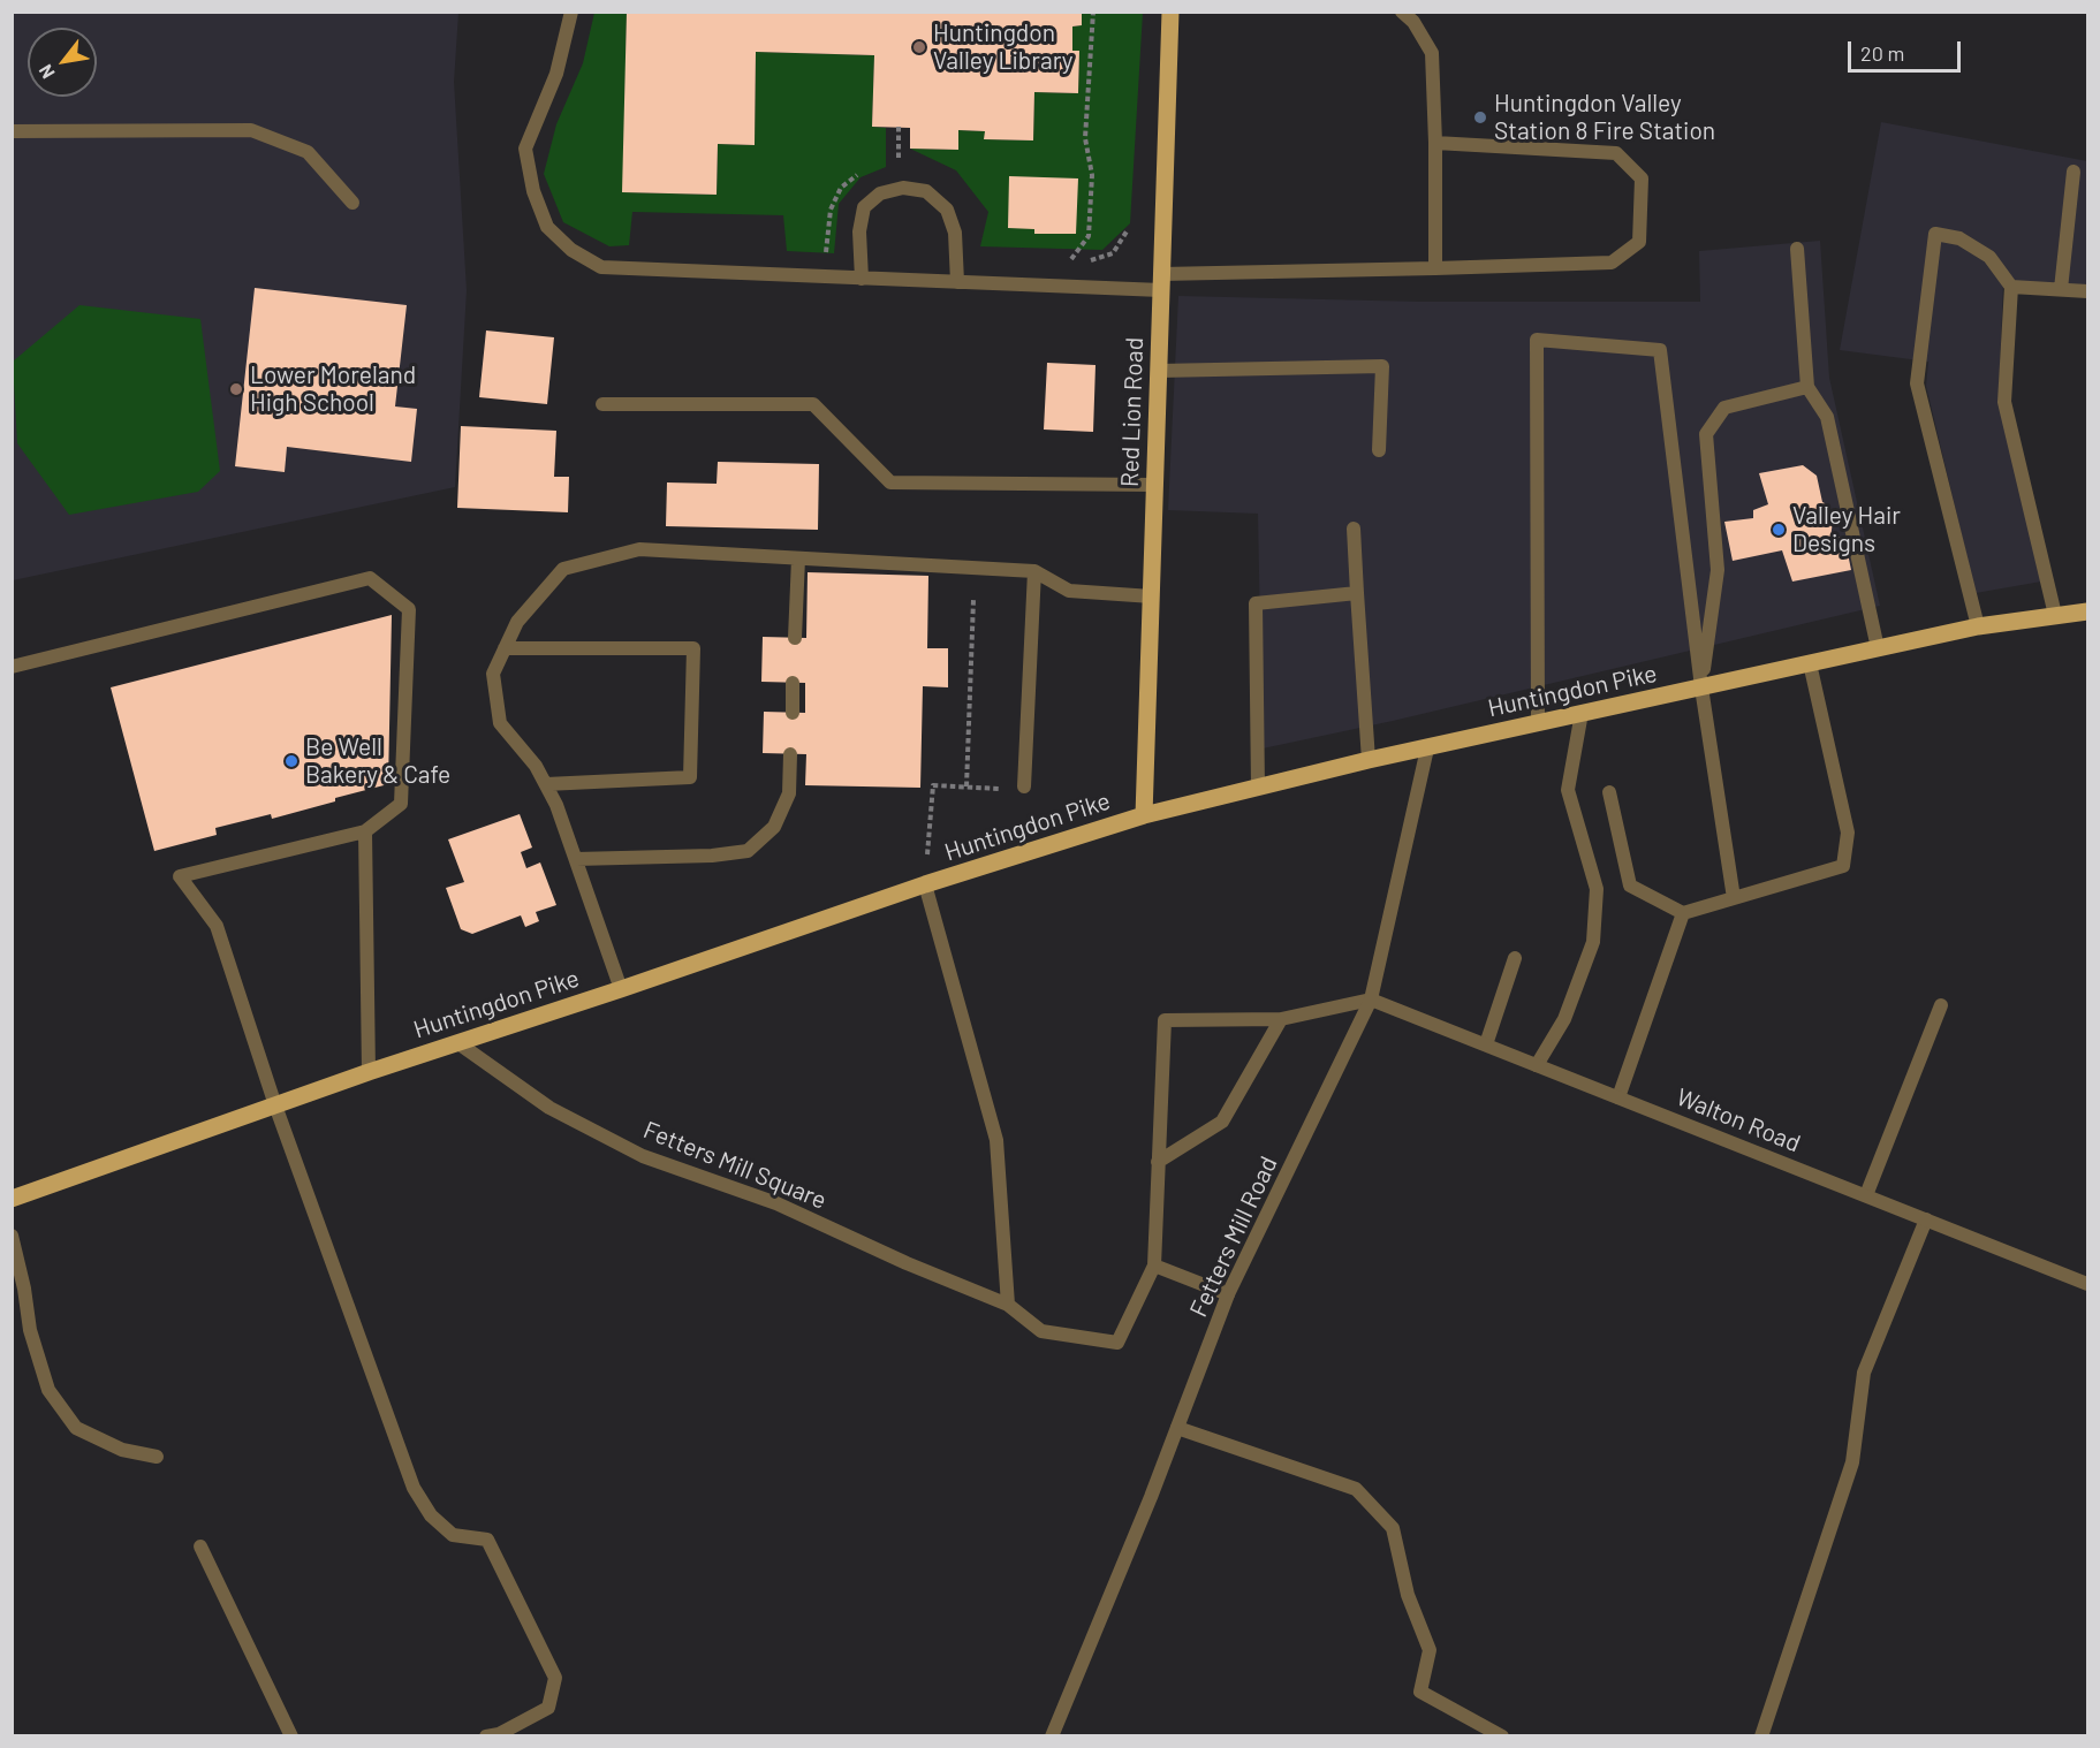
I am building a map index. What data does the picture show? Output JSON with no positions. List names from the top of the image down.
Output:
{
  "streets": {
    "main road": ["Red Lion Road", "Huntingdon Pike"],
    "street": ["Walton Road", "Fetters Mill Square", "Fetters Mill Road"]
  },
  "crossings": [
    ["Red Lion Road", "Huntingdon Pike"],
    ["Huntingdon Pike", "Fetters Mill Square"],
    ["Huntingdon Pike", "Fetters Mill Road"],
    ["Walton Road", "Fetters Mill Road"]
  ],
  "places": [
    "Huntingdon Valley Library",
    "Huntingdon Valley Station 8 Fire Station",
    "Lower Moreland High School",
    "Valley Hair Designs",
    "Be Well Bakery & Cafe"
  ],
  "scale_bar": "20 m",
  "north": "bottom left"
}
